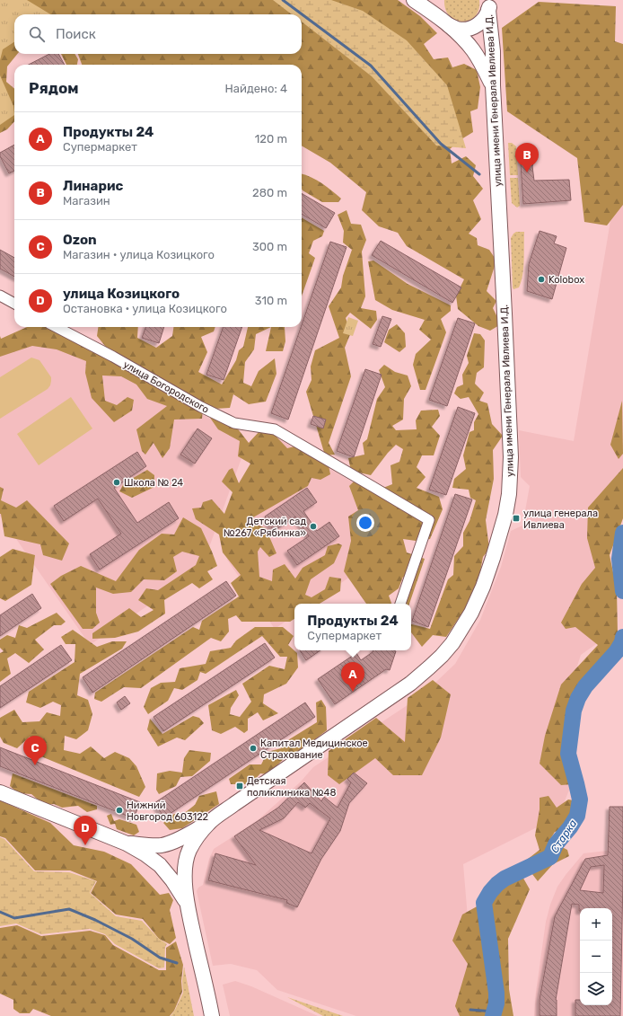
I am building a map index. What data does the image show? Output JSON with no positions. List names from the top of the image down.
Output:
{
  "streets": {
    "street": ["улица имени Генерала Ивлиева И.Д.", "улица Богородского"]
  },
  "water": ["Старка"],
  "places": {
    "other": [
      "Kolobox",
      "Школа № 24",
      "Детский сад №267 «Рябинка»",
      "Капитал Медицинское Страхование",
      "Нижний Новгород 603122"
    ],
    "transit": ["улица генерала Ивлиева", "Детская поликлиника №48"]
  },
  "page": {
    "search": "Поиск",
    "heading": ["Рядом", "Найдено: 4"],
    "list": [
      {
        "mark": "A",
        "name": "Продукты 24",
        "note": "Супермаркет",
        "value": "120 m"
      },
      {
        "mark": "B",
        "name": "Линарис",
        "note": "Магазин",
        "value": "280 m"
      },
      {
        "mark": "C",
        "name": "Ozon",
        "note": "Магазин · улица Козицкого",
        "value": "300 m"
      },
      {
        "mark": "D",
        "name": "улица Козицкого",
        "note": "Остановка · улица Козицкого",
        "value": "310 m"
      }
    ],
    "pins": [
      "B",
      "A",
      "C",
      "D"
    ],
    "popup": ["Продукты 24", "Супермаркет"],
    "map_buttons": ["+", "−"]
  }
}
